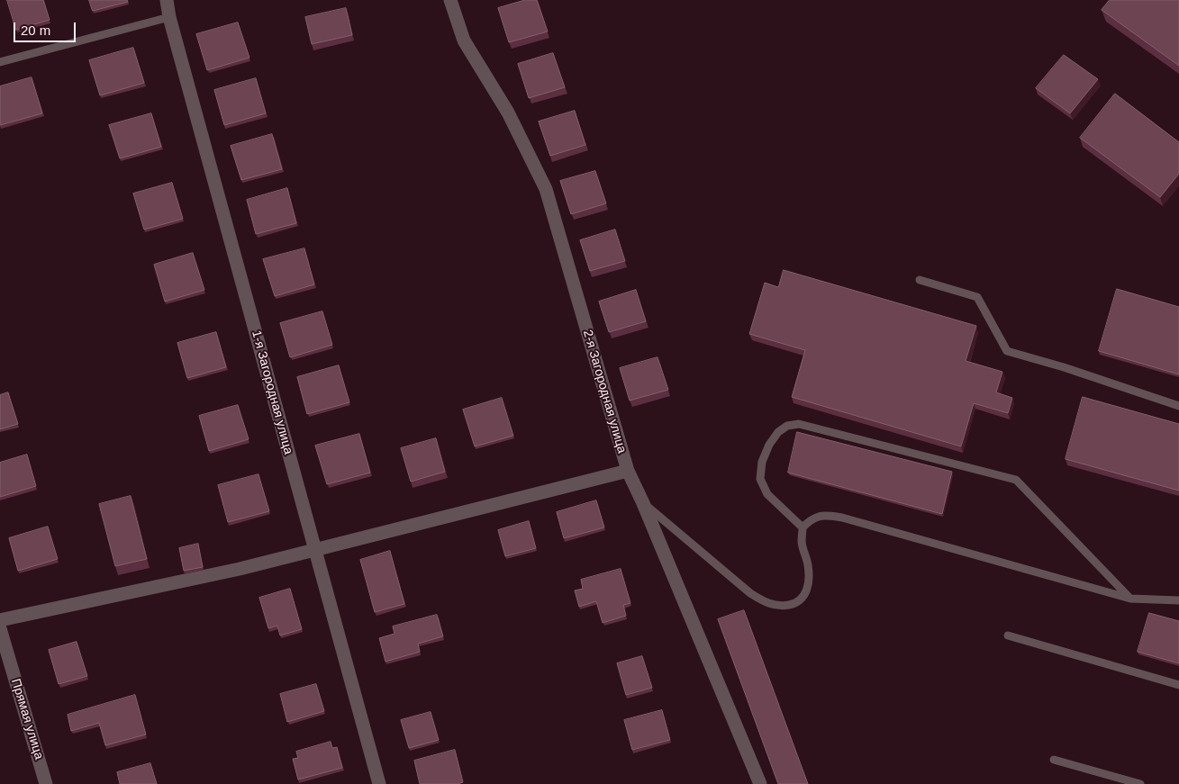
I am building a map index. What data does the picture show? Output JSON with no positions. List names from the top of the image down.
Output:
{
  "streets": {
    "street": ["2-я Загородная улица", "1-я Загородная улица", "Прямая улица"]
  },
  "scale_bar": "20 m"
}
